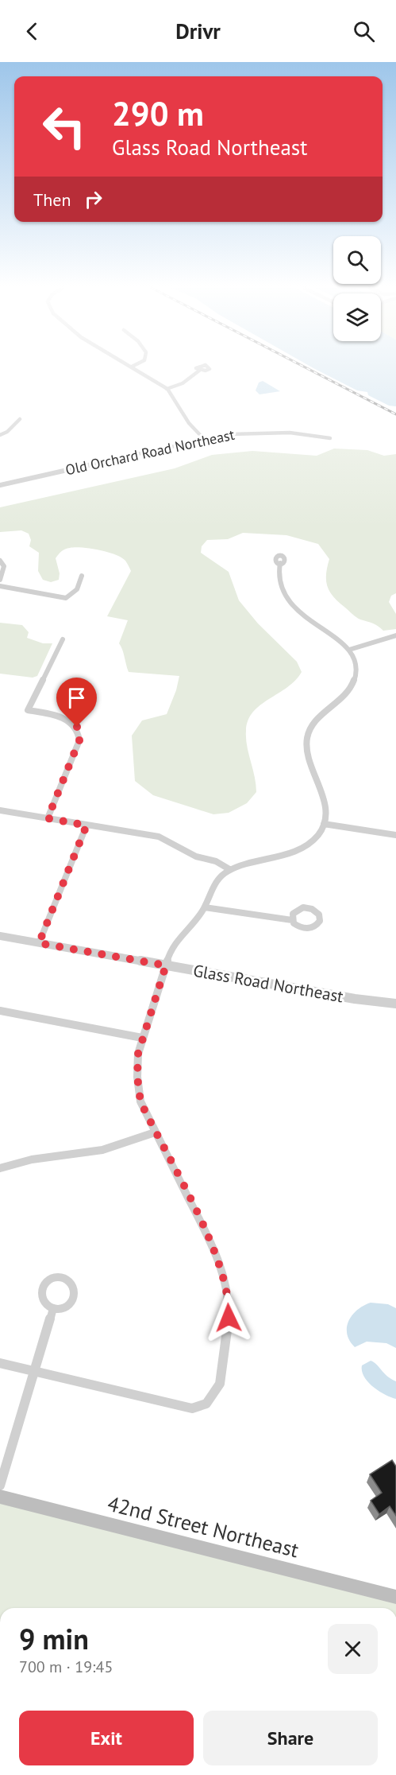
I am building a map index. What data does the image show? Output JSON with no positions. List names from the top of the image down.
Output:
{
  "streets": {
    "main road": ["42nd Street Northeast"],
    "street": ["Old Orchard Road Northeast", "Glass Road Northeast"]
  },
  "page": {
    "header": "Drivr",
    "turn": ["290 m", "Glass Road Northeast"],
    "then": "Then",
    "heading": ["9 min", "700 m · 19:45"],
    "buttons": ["Exit", "Share"]
  }
}
